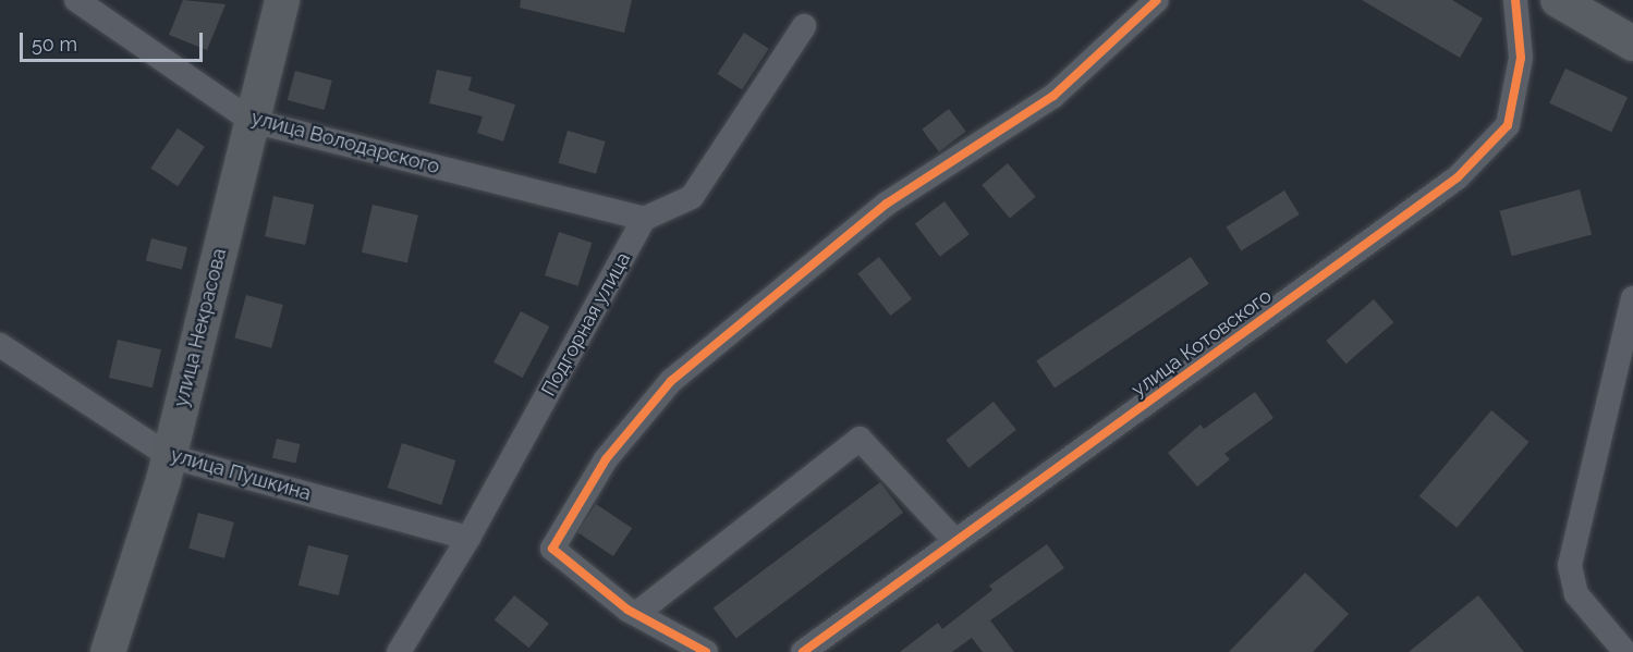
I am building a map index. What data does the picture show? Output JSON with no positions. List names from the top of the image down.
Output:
{
  "streets": {
    "main road": ["улица Некрасова"],
    "street": [
      "улица Володарского",
      "Подгорная улица",
      "улица Котовского",
      "улица Пушкина"
    ]
  },
  "crossings": [
    ["улица Володарского", "Подгорная улица"],
    ["улица Володарского", "улица Некрасова"],
    ["Подгорная улица", "улица Пушкина"],
    ["улица Некрасова", "улица Пушкина"]
  ],
  "scale_bar": "50 m"
}
